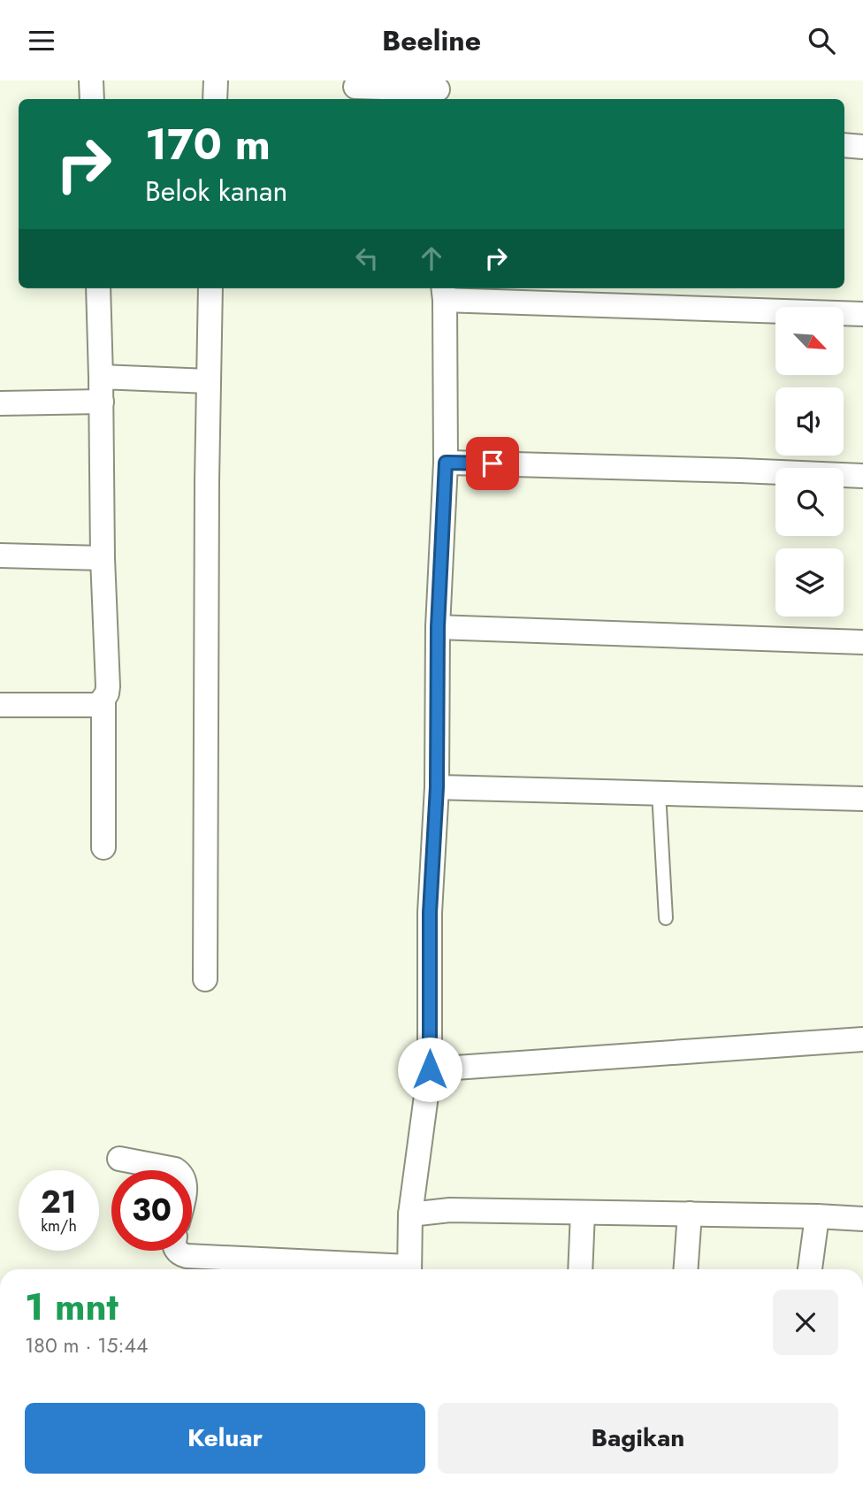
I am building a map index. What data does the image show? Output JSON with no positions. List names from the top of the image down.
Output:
{
  "north": "bottom right",
  "page": {
    "header": "Beeline",
    "turn": ["170 m", "Belok kanan"],
    "speed": "21 km/h",
    "limit": "30",
    "heading": ["1 mnt", "180 m · 15:44"],
    "buttons": ["Keluar", "Bagikan"]
  }
}
